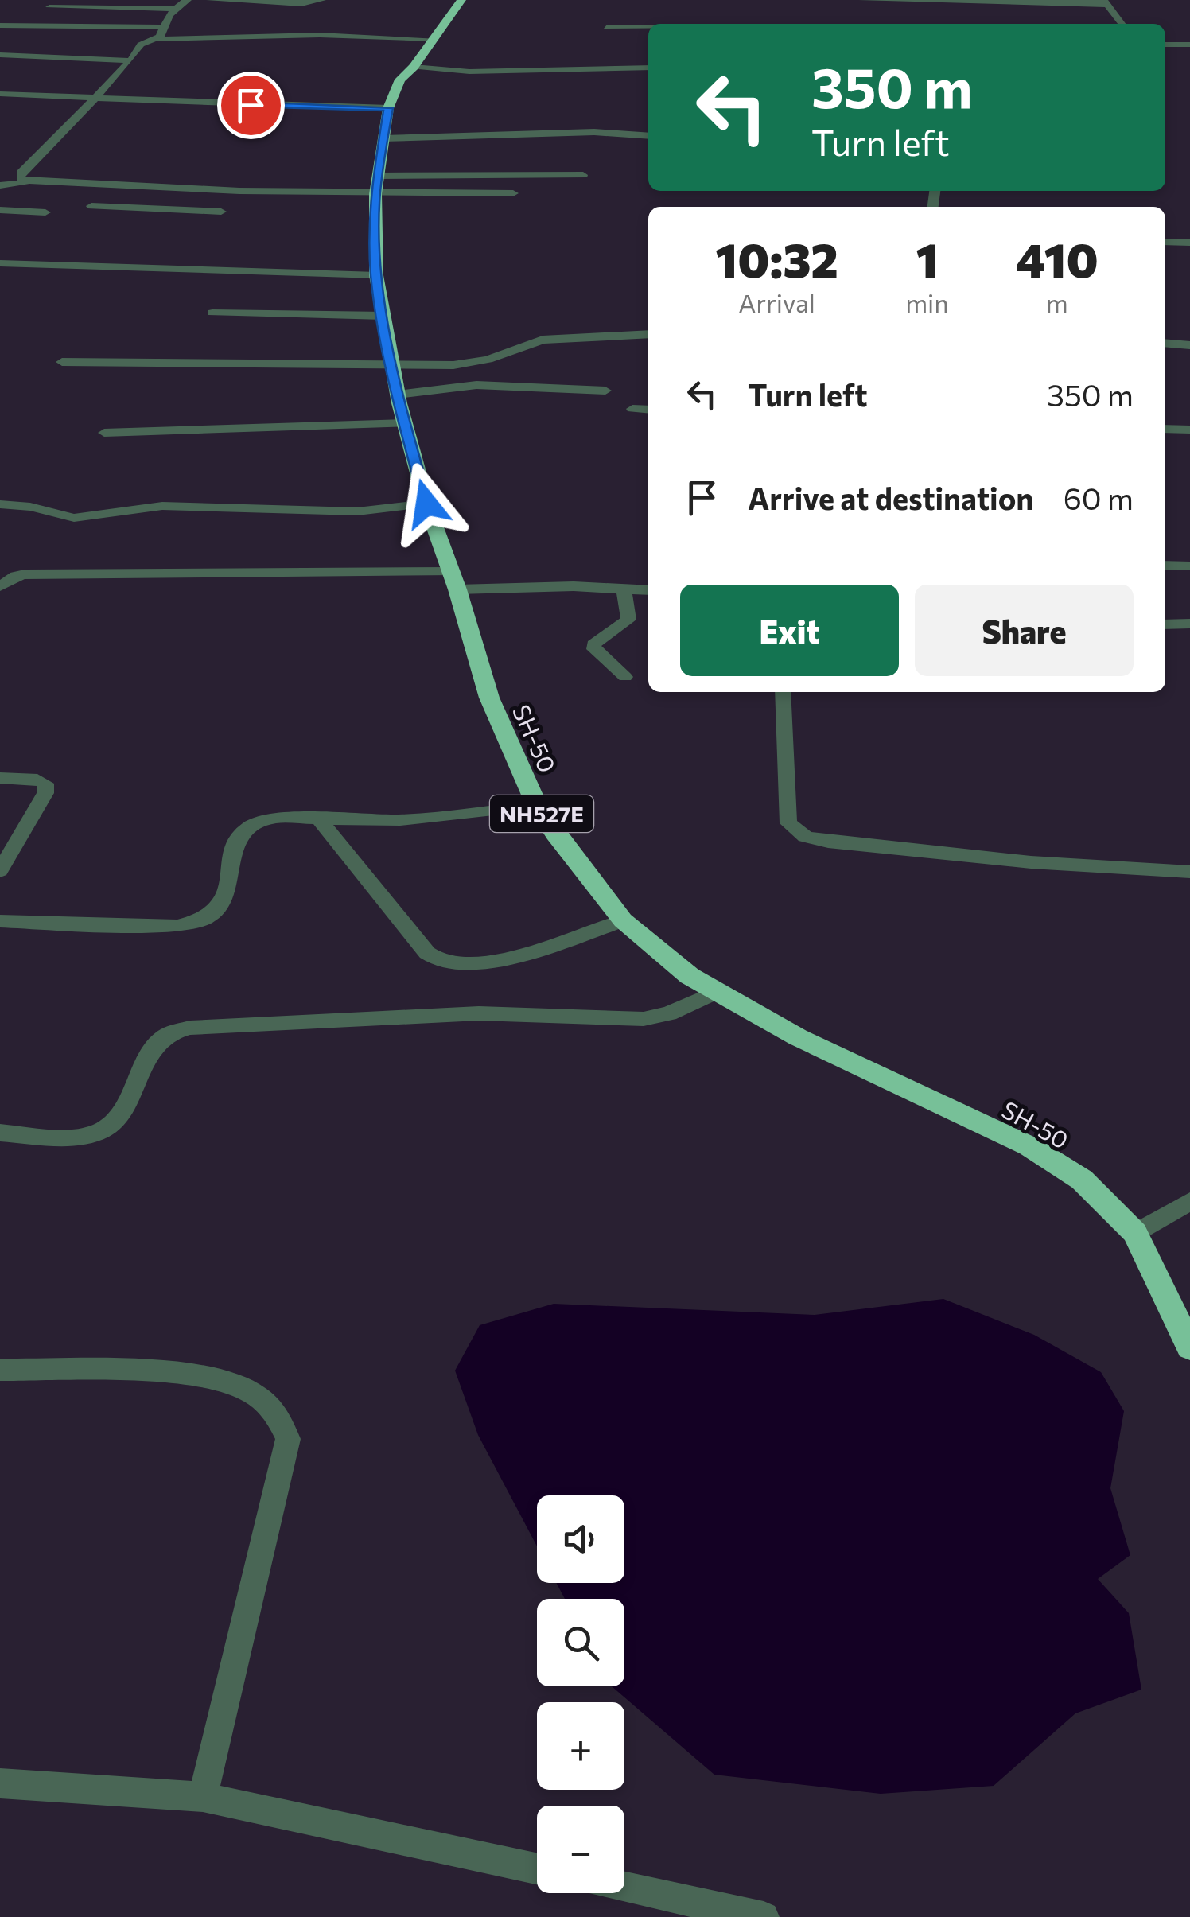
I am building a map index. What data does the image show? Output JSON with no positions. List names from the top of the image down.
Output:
{
  "streets": {
    "highway": ["SH-50", "NH527E"]
  },
  "page": {
    "turn": ["350 m", "Turn left"],
    "eta": [
      "10:32",
      "Arrival",
      "1",
      "min",
      "410",
      "m"
    ],
    "list": [
      {
        "name": "Turn left",
        "value": "350 m"
      },
      {
        "name": "Arrive at destination",
        "value": "60 m"
      }
    ],
    "buttons": ["Exit", "Share"],
    "map_buttons": ["+", "−"]
  }
}
